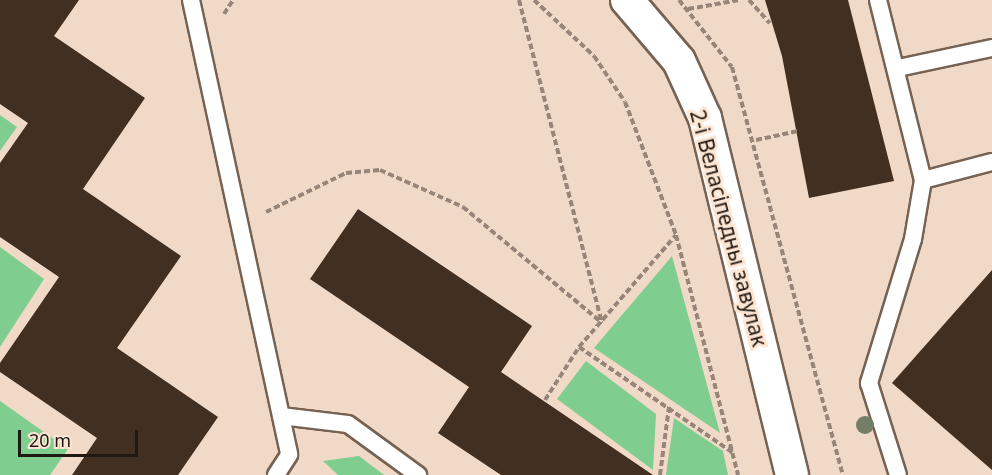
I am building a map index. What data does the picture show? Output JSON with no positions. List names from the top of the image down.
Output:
{
  "streets": {
    "street": ["2-і Веласіпедны завулак"]
  },
  "scale_bar": "20 m"
}
